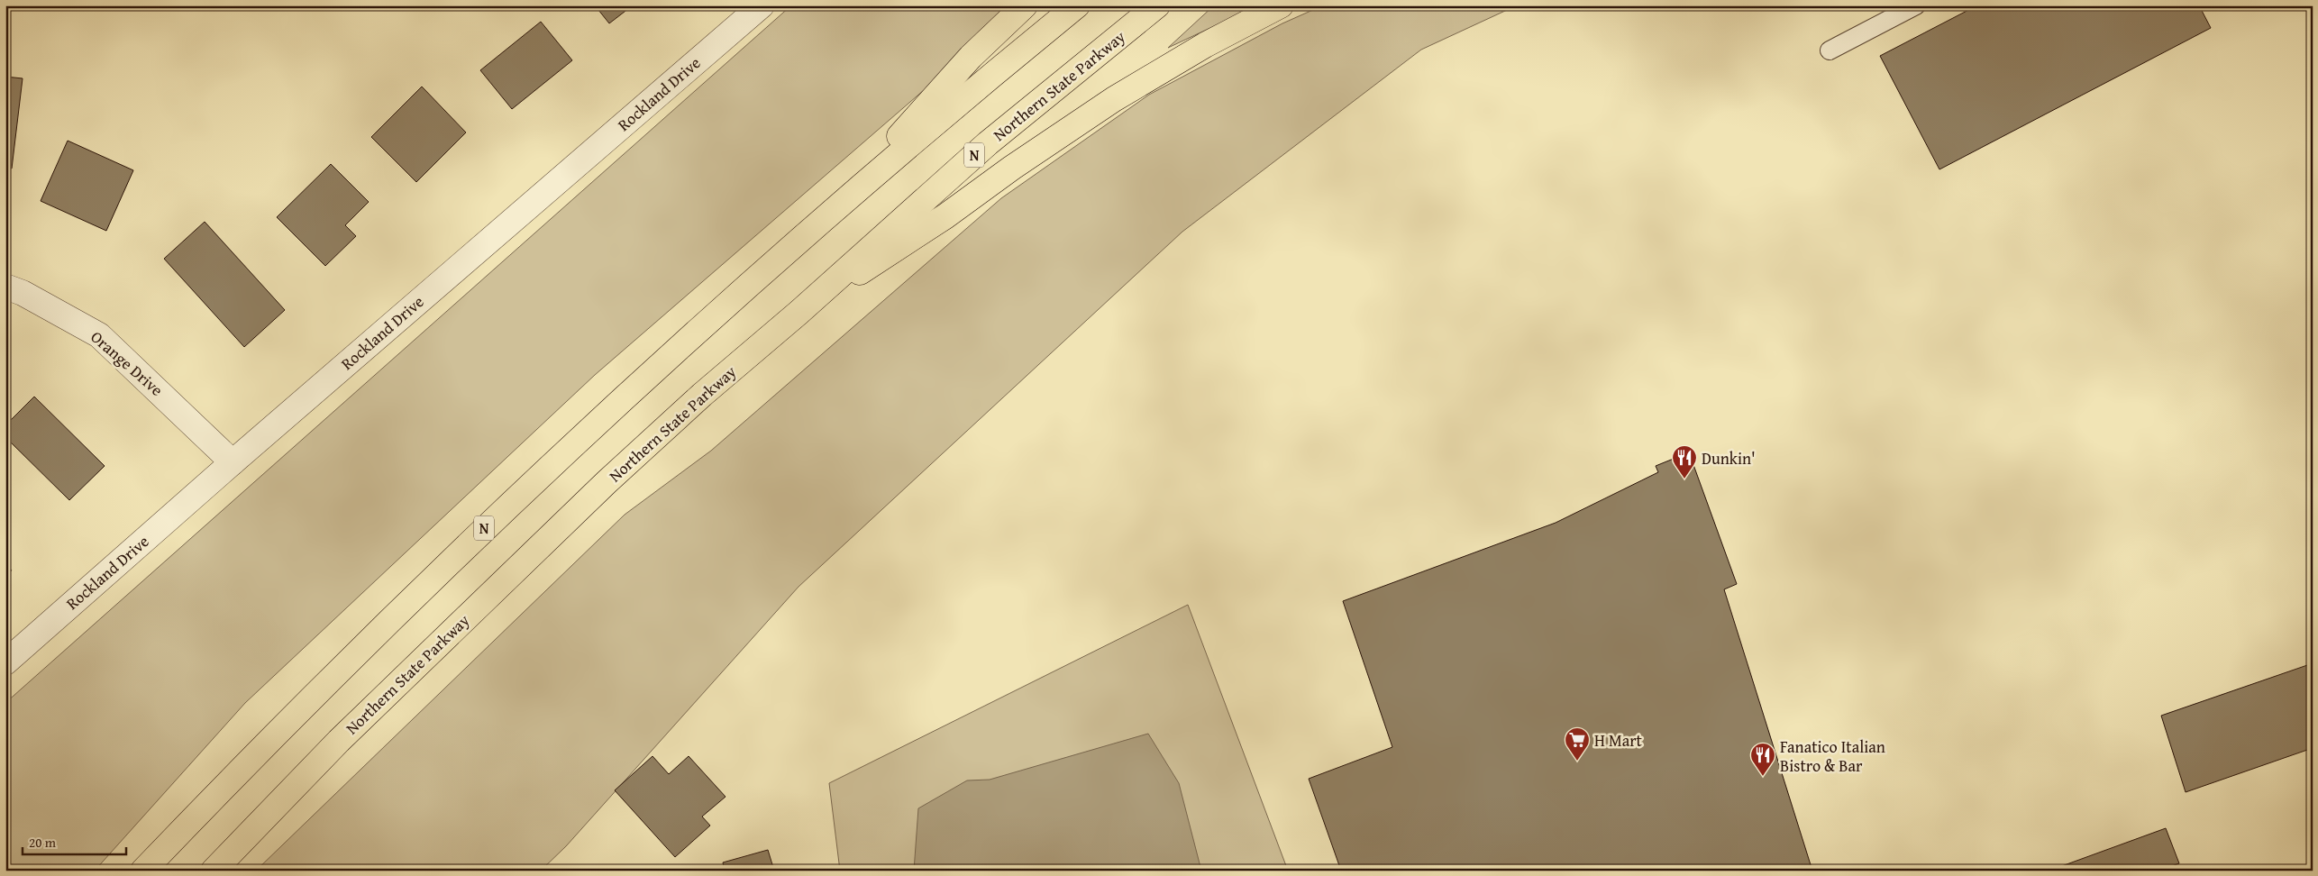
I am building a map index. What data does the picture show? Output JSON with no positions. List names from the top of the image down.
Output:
{
  "streets": {
    "highway": ["Northern State Parkway", "N"],
    "street": ["Rockland Drive", "Orange Drive"]
  },
  "crossings": [
    ["Rockland Drive", "Orange Drive"]
  ],
  "places": {
    "restaurant": ["Dunkin'", "Fanatico Italian Bistro & Bar"],
    "supermarket": ["H Mart"]
  },
  "scale_bar": "20 m"
}
